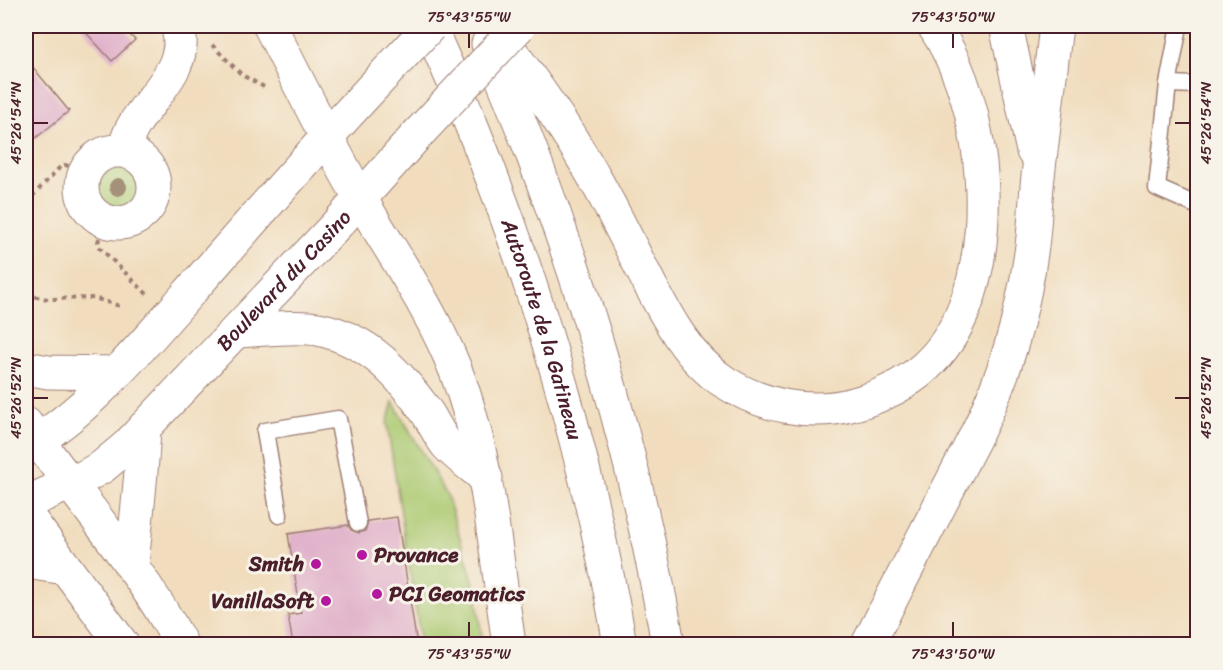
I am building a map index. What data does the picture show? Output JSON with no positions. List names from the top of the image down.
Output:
{
  "streets": {
    "main road": ["Boulevard du Casino", "Autoroute de la Gatineau"]
  },
  "places": [
    "Provance",
    "Smith",
    "PCI Geomatics",
    "VanillaSoft"
  ],
  "coordinates": [
    "75°43'55\"W",
    "75°43'50\"W",
    "45°26'54\"N",
    "45°26'52\"N"
  ]
}
